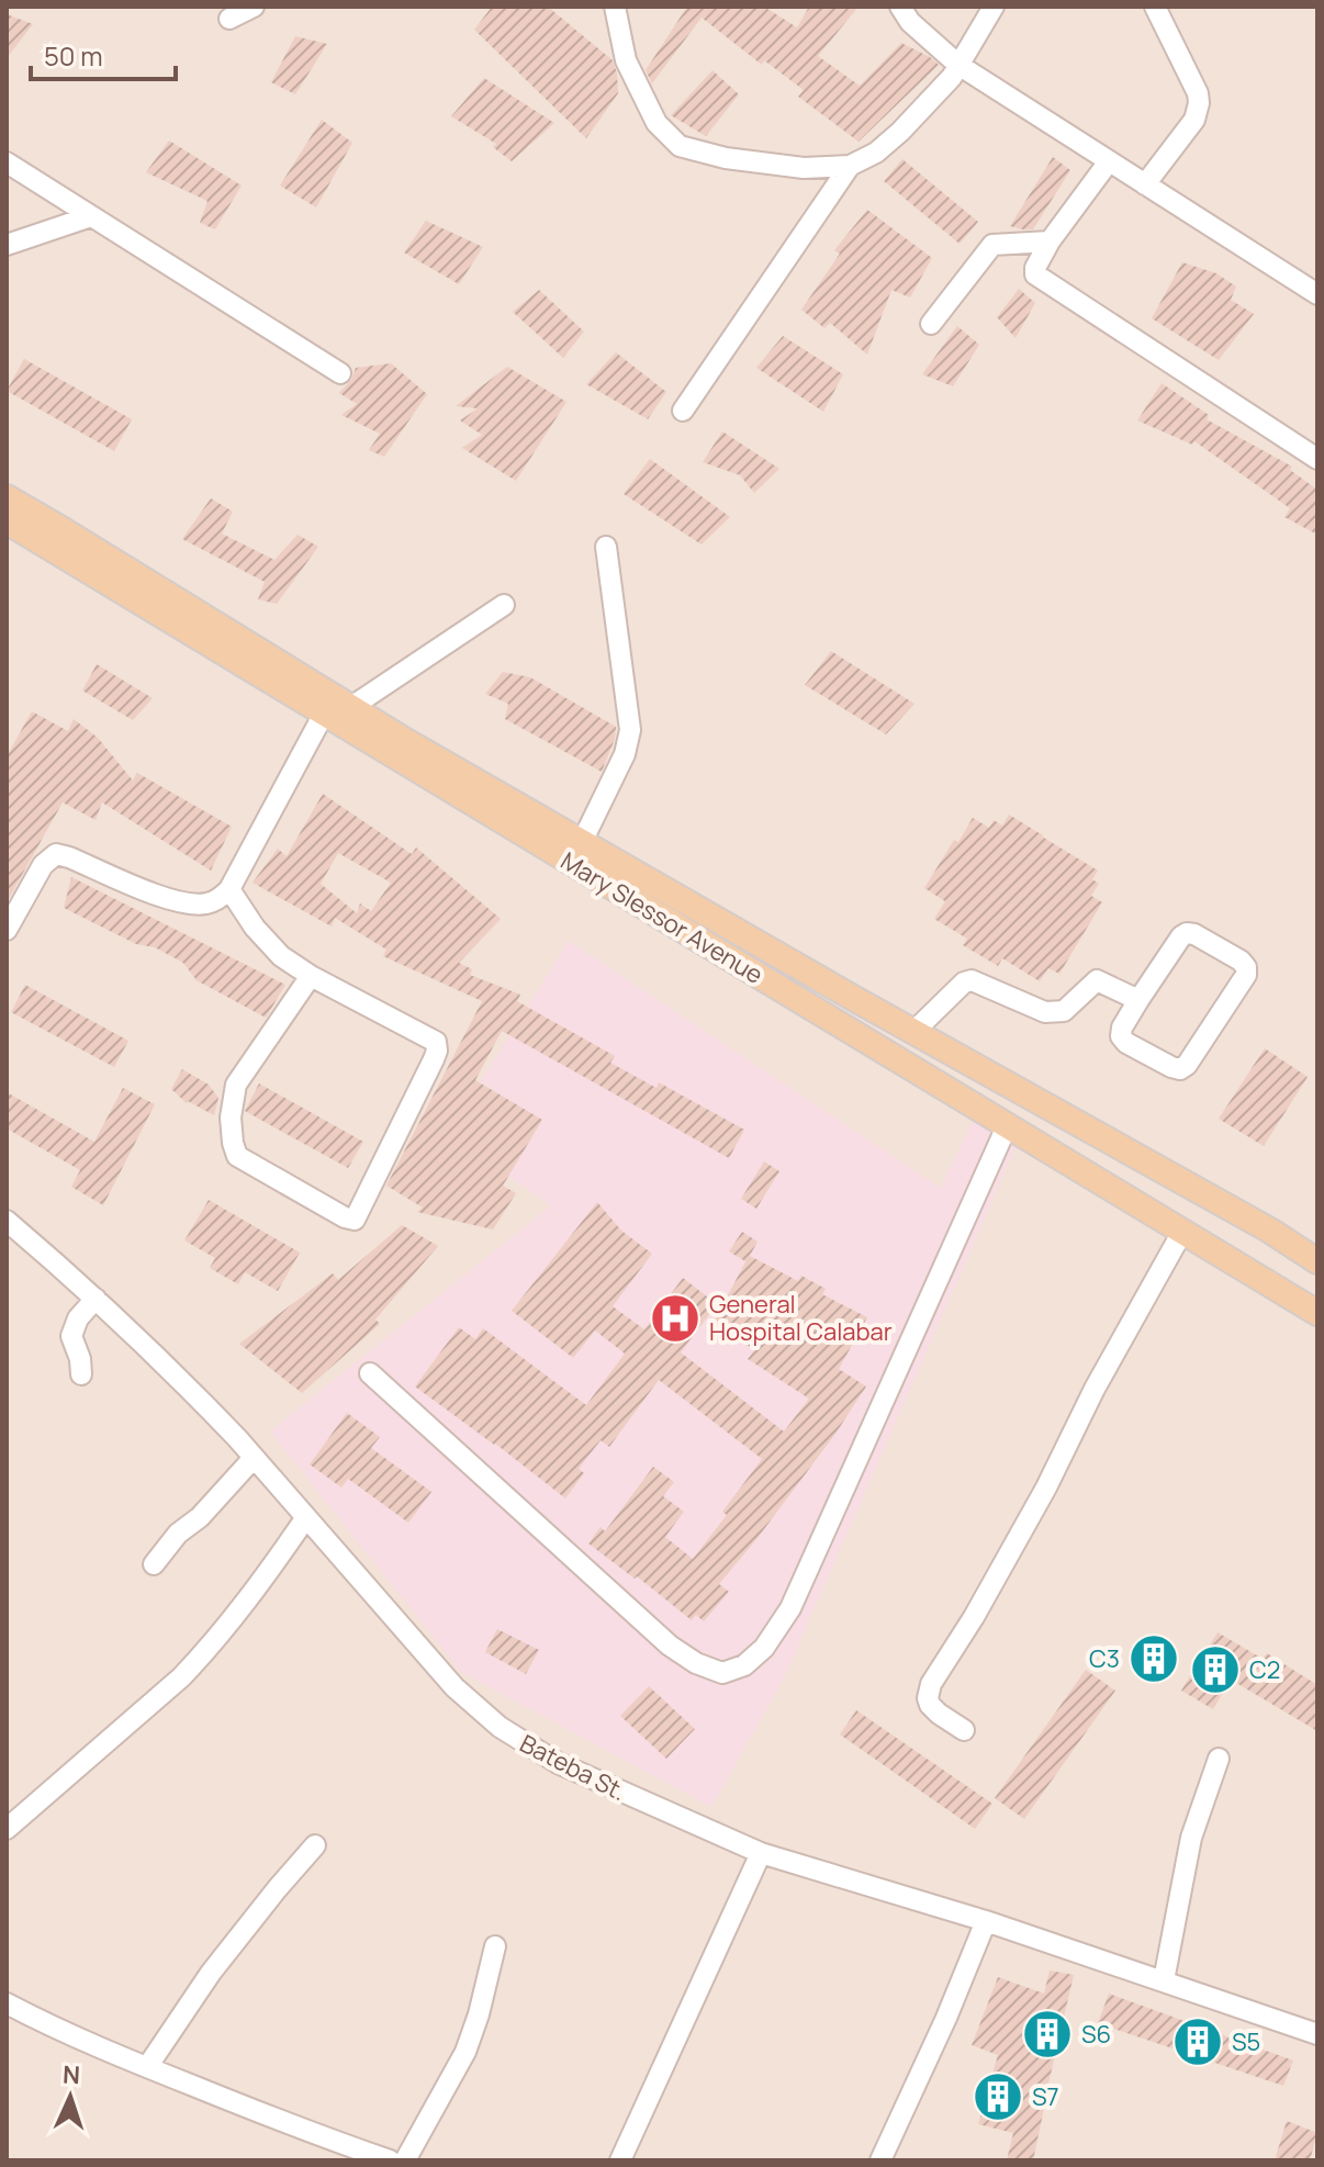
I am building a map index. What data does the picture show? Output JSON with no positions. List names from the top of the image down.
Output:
{
  "streets": {
    "main road": ["Mary Slessor Avenue"],
    "street": ["Bateba St."]
  },
  "places": {
    "hospital": ["General Hospital Calabar"],
    "building": [
      "C3",
      "C2",
      "S6",
      "S5",
      "S7"
    ]
  },
  "scale_bar": "50 m",
  "north": "top"
}
